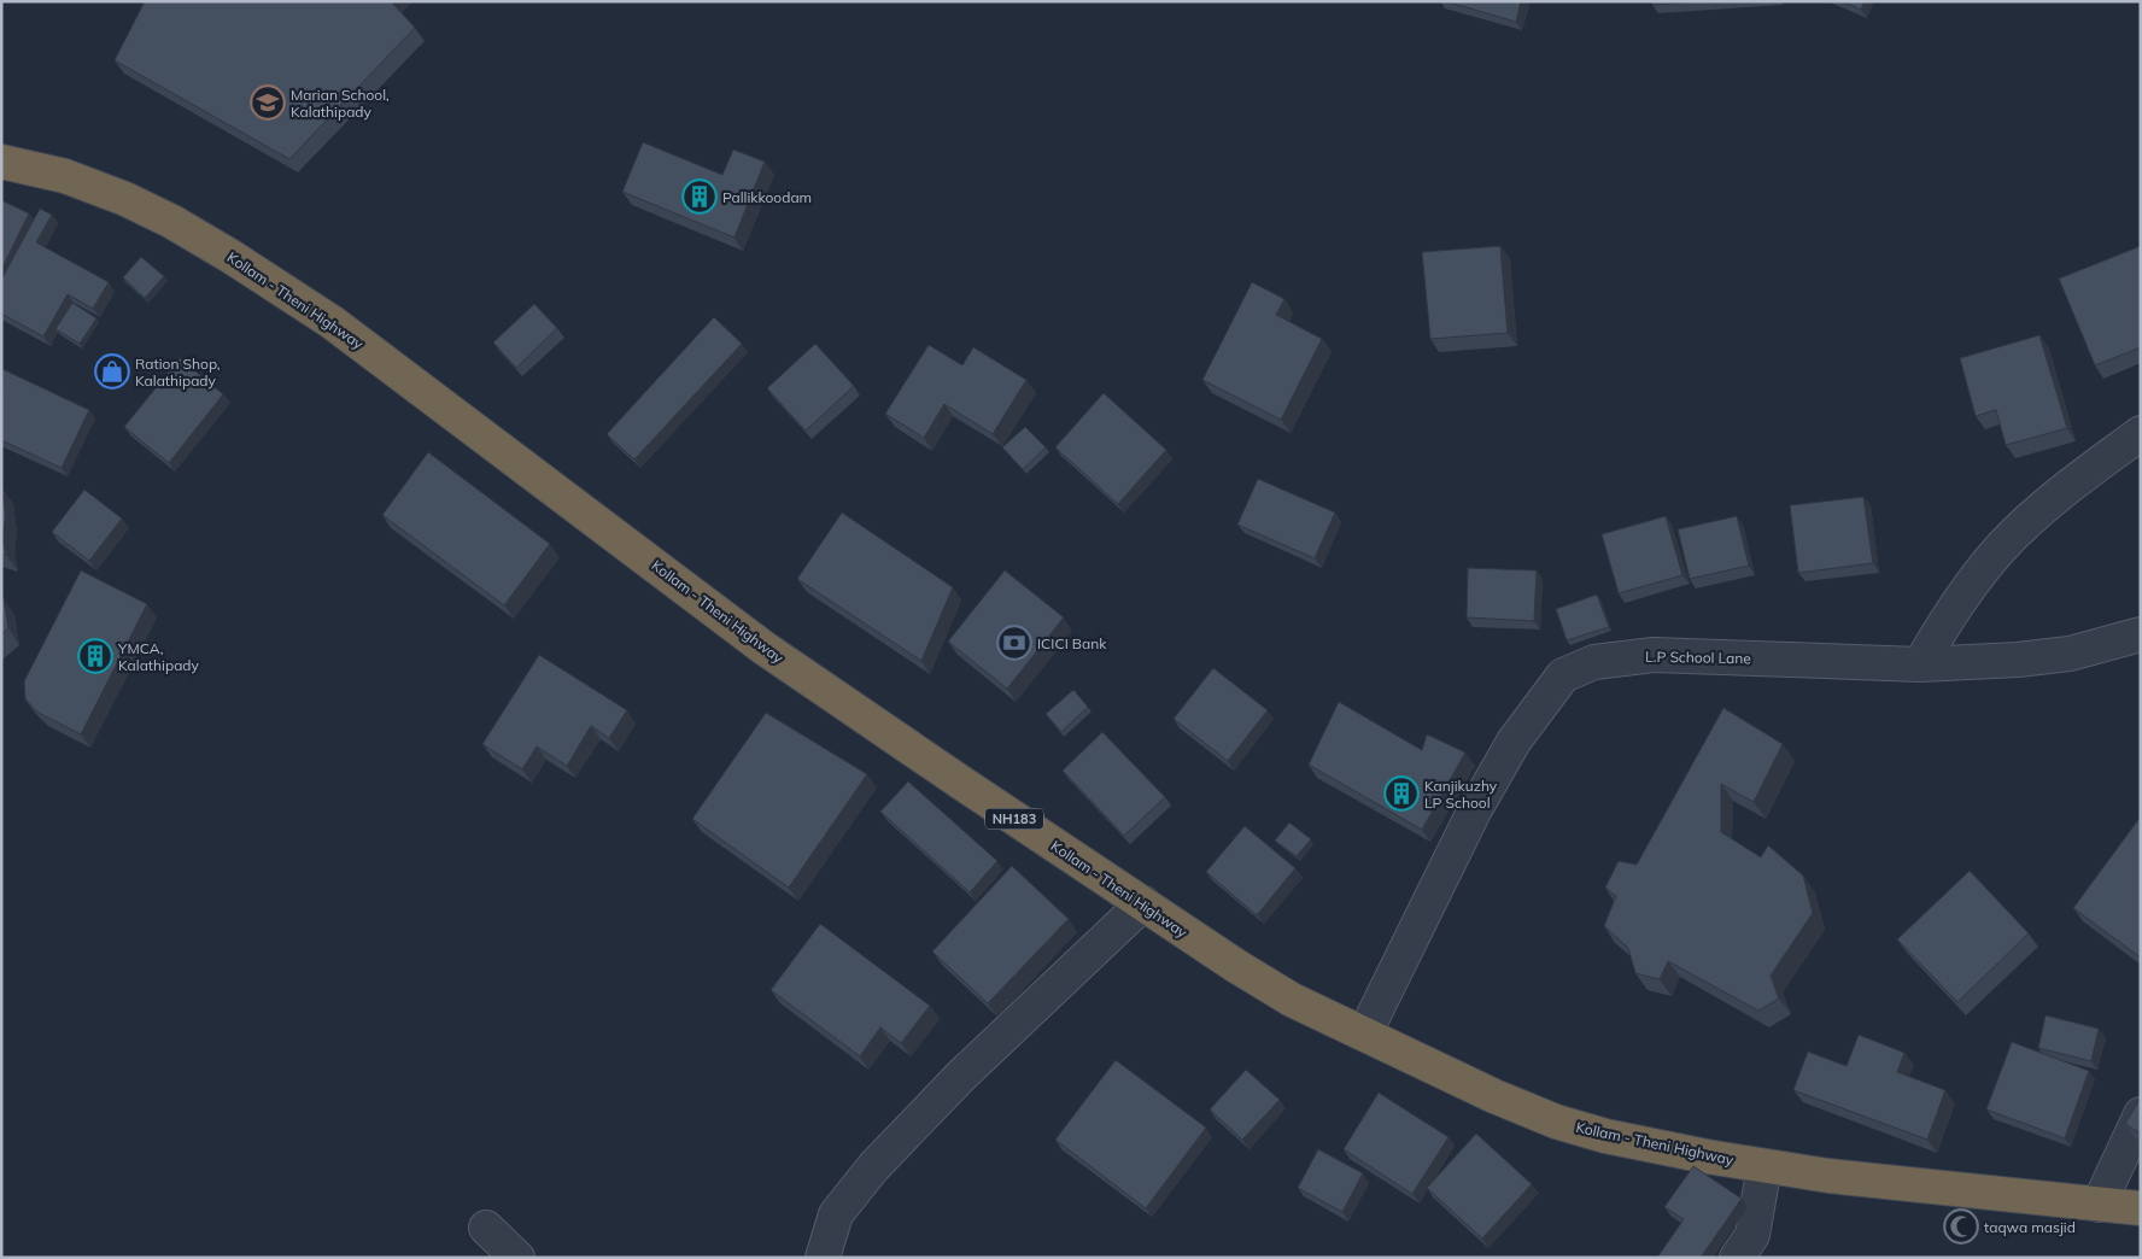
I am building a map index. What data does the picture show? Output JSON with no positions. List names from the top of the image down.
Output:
{
  "streets": {
    "highway": ["Kollam - Theni Highway", "NH183"],
    "street": ["L.P School Lane"]
  },
  "crossings": [
    ["Kollam - Theni Highway", "L.P School Lane"]
  ],
  "places": {
    "school or university": ["Marian School, Kalathipady"],
    "building": ["Pallikkoodam", "YMCA, Kalathipady", "Kanjikuzhy LP School"],
    "shop": ["Ration Shop, Kalathipady"],
    "bank": ["ICICI Bank"],
    "mosque": ["taqwa masjid"]
  }
}
